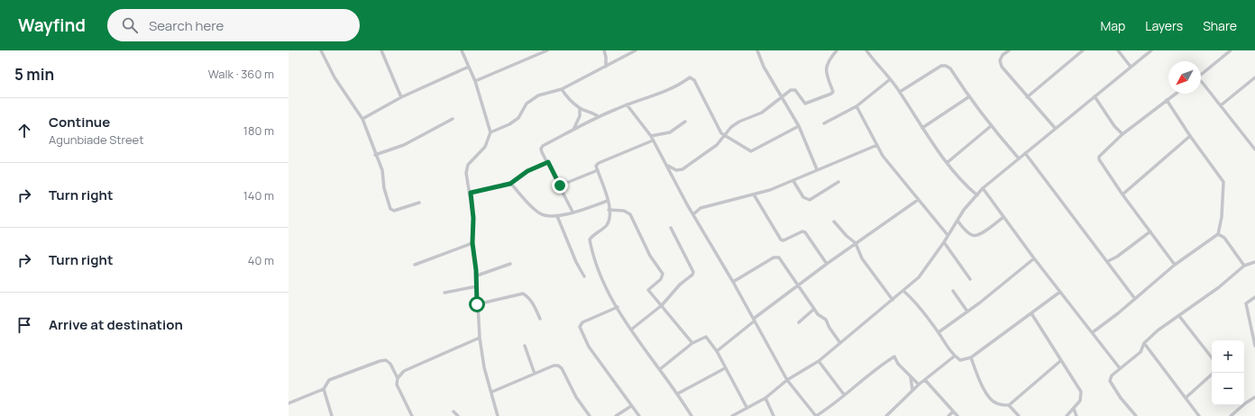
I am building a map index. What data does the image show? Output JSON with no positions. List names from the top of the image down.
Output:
{
  "north": "bottom left",
  "page": {
    "header": "Wayfind",
    "search": "Search here",
    "nav": ["Map", "Layers", "Share"],
    "heading": ["5 min", "Walk · 360 m"],
    "list": [
      ["Continue", "Agunbiade Street", "180 m"],
      ["Turn right", "140 m"],
      ["Turn right", "40 m"],
      "Arrive at destination"
    ],
    "map_buttons": ["+", "−"]
  }
}
